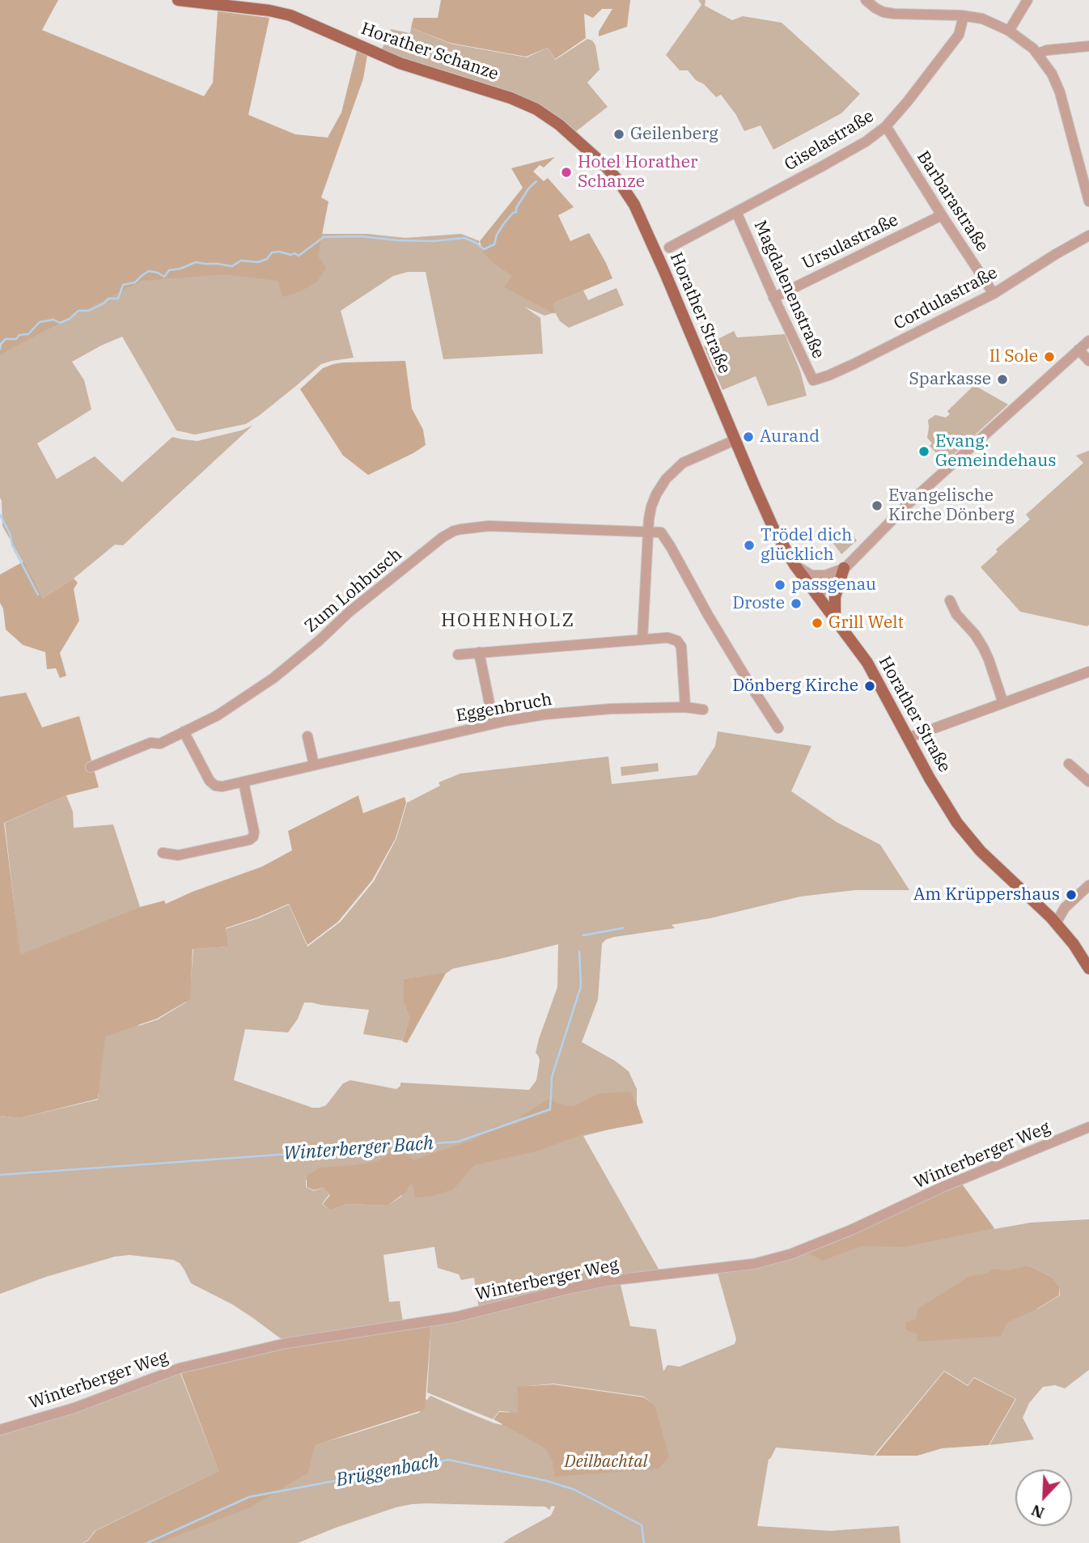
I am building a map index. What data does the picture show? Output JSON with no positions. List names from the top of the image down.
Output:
{
  "streets": {
    "main road": ["Horather Schanze", "Horather Straße"],
    "street": [
      "Giselastraße",
      "Barbarastraße",
      "Ursulastraße",
      "Magdalenenstraße",
      "Cordulastraße",
      "Zum Lohbusch",
      "Eggenbruch",
      "Winterberger Weg"
    ]
  },
  "crossings": [
    ["Horather Schanze", "Horather Straße"],
    ["Giselastraße", "Barbarastraße"],
    ["Giselastraße", "Magdalenenstraße"],
    ["Barbarastraße", "Ursulastraße"],
    ["Barbarastraße", "Cordulastraße"],
    ["Ursulastraße", "Magdalenenstraße"],
    ["Magdalenenstraße", "Cordulastraße"],
    ["Zum Lohbusch", "Eggenbruch"]
  ],
  "districts": ["HOHENHOLZ"],
  "water": ["Winterberger Bach", "Brüggenbach"],
  "parks": ["Deilbachtal"],
  "places": [
    "Geilenberg",
    "Hotel Horather Schanze",
    "Il Sole",
    "Sparkasse",
    "Aurand",
    "Evang. Gemeindehaus",
    "Evangelische Kirche Dönberg",
    "Trödel dich glücklich",
    "passgenau",
    "Droste",
    "Grill Welt",
    "Dönberg Kirche",
    "Am Krüppershaus"
  ],
  "north": "bottom left"
}
